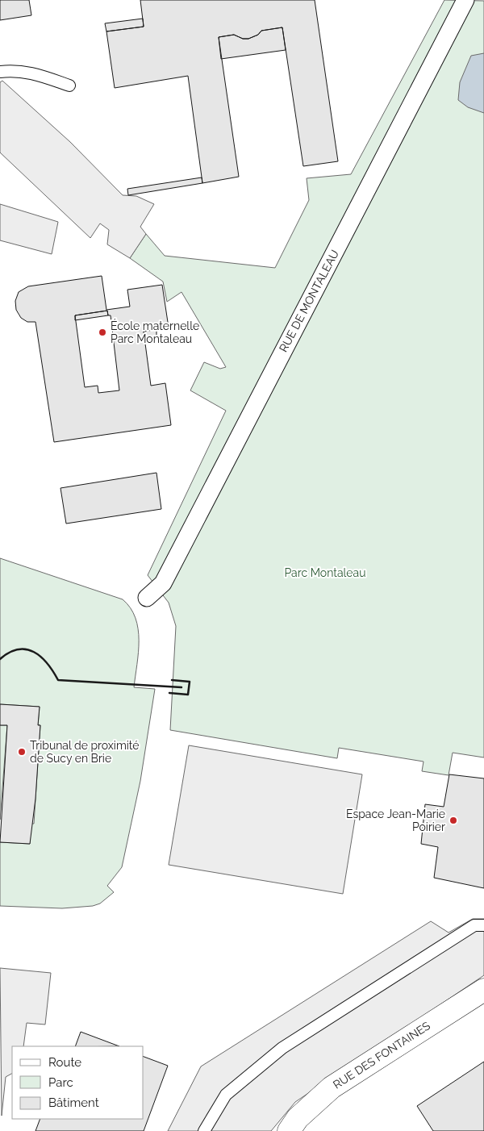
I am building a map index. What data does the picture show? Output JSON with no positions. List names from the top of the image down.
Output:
{
  "streets": {
    "street": ["RUE DE MONTALEAU", "RUE DES FONTAINES"]
  },
  "parks": ["Parc Montaleau"],
  "places": ["École maternelle Parc Montaleau", "Tribunal de proximité de Sucy en Brie", "Espace Jean-Marie Poirier"],
  "legend": ["Route", "Parc", "Bâtiment"]
}
